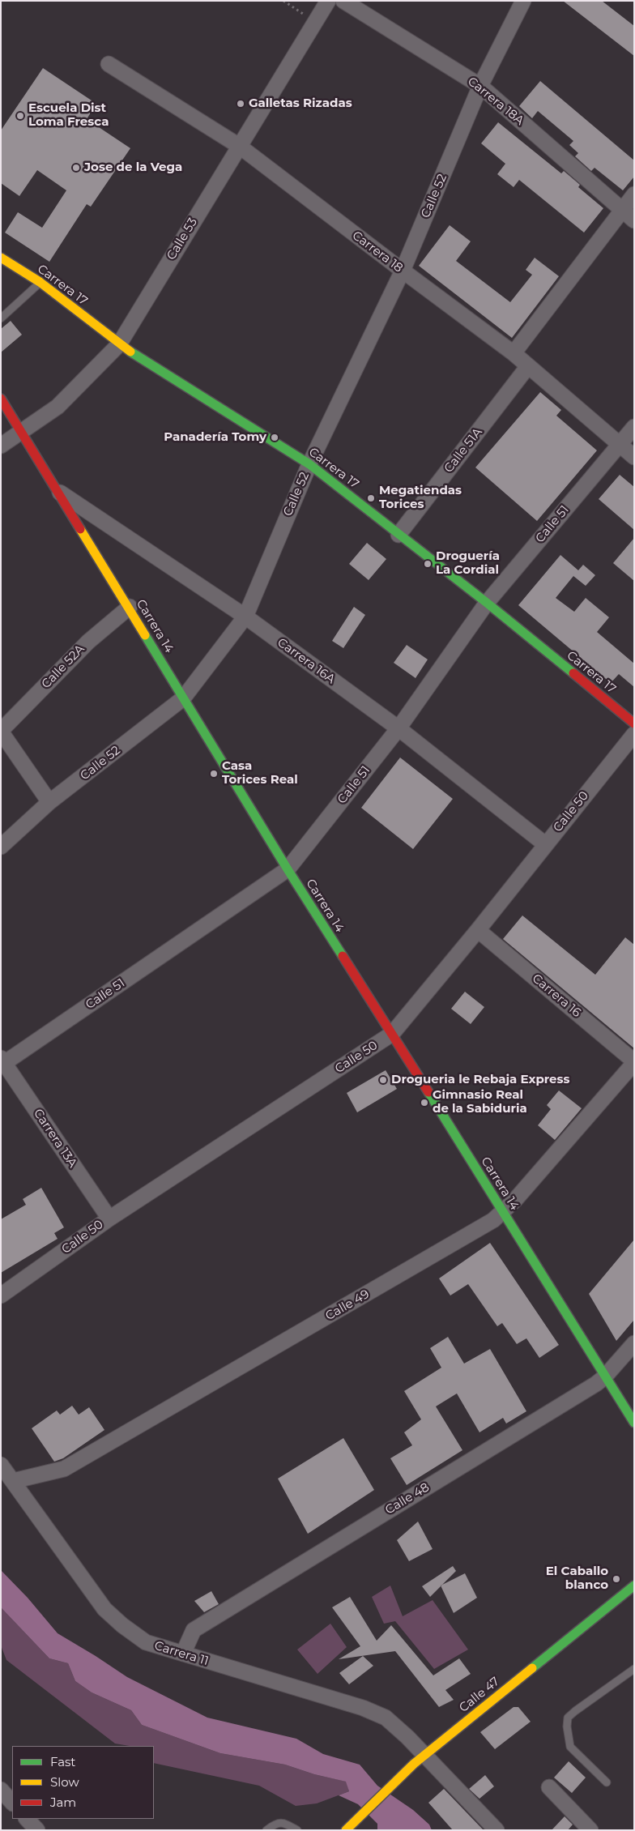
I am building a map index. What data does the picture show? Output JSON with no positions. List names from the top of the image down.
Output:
{
  "streets": {
    "main road": ["Carrera 17", "Carrera 14", "Calle 47"],
    "street": [
      "Carrera 18A",
      "Calle 52",
      "Calle 53",
      "Carrera 18",
      "Calle 51A",
      "Calle 51",
      "Carrera 16A",
      "Calle 52A",
      "Calle 50",
      "Carrera 16",
      "Carrera 13A",
      "Calle 49",
      "Calle 48",
      "Carrera 11"
    ]
  },
  "crossings": [
    ["Carrera 18A", "Calle 52"],
    ["Calle 52", "Carrera 18"],
    ["Calle 52", "Carrera 17"],
    ["Calle 52", "Carrera 14"],
    ["Calle 52", "Carrera 16A"],
    ["Calle 53", "Carrera 18"],
    ["Calle 53", "Carrera 17"],
    ["Calle 53", "Carrera 14"],
    ["Carrera 18", "Calle 51A"],
    ["Carrera 18", "Calle 51"],
    ["Carrera 17", "Calle 51A"],
    ["Carrera 17", "Calle 51"],
    ["Calle 51", "Carrera 14"],
    ["Calle 51", "Carrera 16A"],
    ["Calle 51", "Carrera 13A"],
    ["Carrera 14", "Carrera 16A"],
    ["Carrera 14", "Calle 52A"],
    ["Carrera 14", "Calle 50"],
    ["Carrera 14", "Calle 49"],
    ["Carrera 14", "Calle 48"],
    ["Carrera 16A", "Calle 50"],
    ["Calle 50", "Carrera 16"],
    ["Calle 50", "Carrera 13A"],
    ["Carrera 16", "Calle 49"],
    ["Calle 49", "Carrera 11"],
    ["Calle 48", "Carrera 11"],
    ["Carrera 11", "Calle 47"]
  ],
  "places": [
    "Galletas Rizadas",
    "Escuela Dist Loma Fresca",
    "Jose de la Vega",
    "Panadería Tomy",
    "Megatiendas Torices",
    "Droguería La Cordial",
    "Casa Torices Real",
    "Drogueria le Rebaja Express",
    "Gimnasio Real de la Sabiduria",
    "El Caballo blanco"
  ],
  "legend": ["Fast", "Slow", "Jam"]
}
